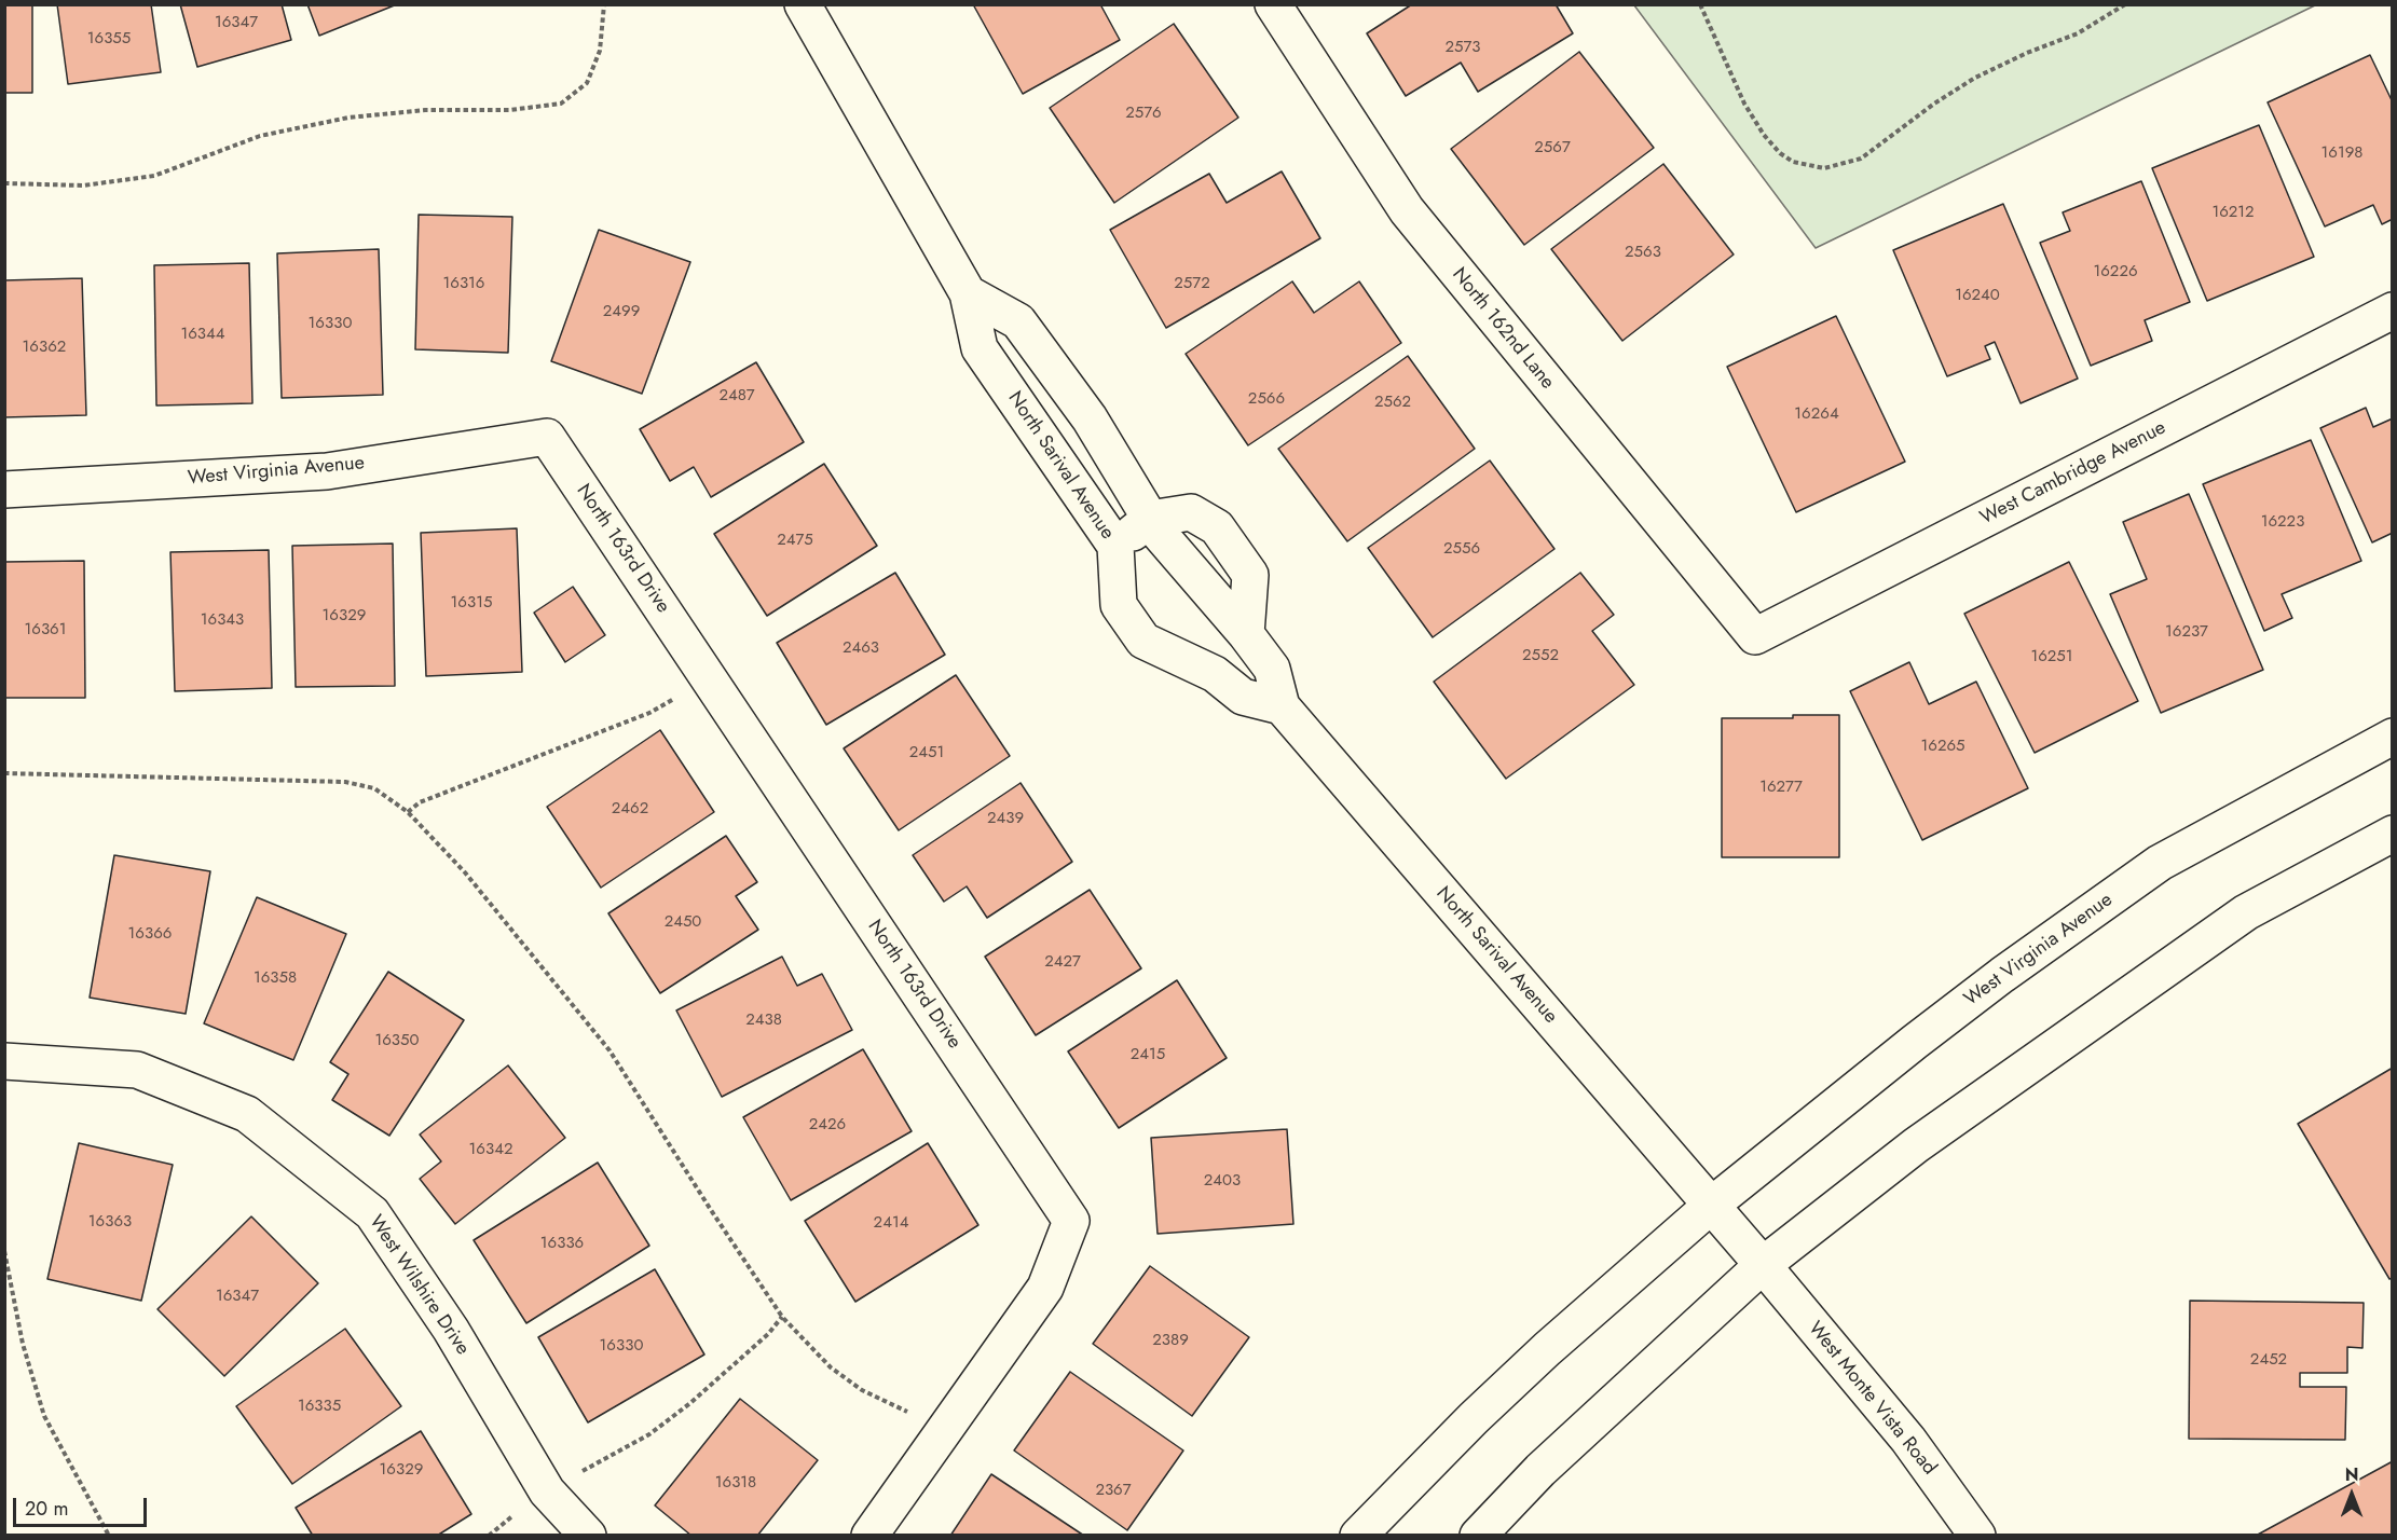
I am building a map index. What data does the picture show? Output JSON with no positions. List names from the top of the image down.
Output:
{
  "streets": {
    "street": [
      "North 162nd Lane",
      "North Sarival Avenue",
      "West Virginia Avenue",
      "West Cambridge Avenue",
      "North 163rd Drive",
      "West Wilshire Drive",
      "West Monte Vista Road"
    ]
  },
  "crossings": [
    ["North 162nd Lane", "West Cambridge Avenue"],
    ["North Sarival Avenue", "West Virginia Avenue"],
    ["North Sarival Avenue", "West Monte Vista Road"],
    ["West Virginia Avenue", "North 163rd Drive"]
  ],
  "house_numbers": [
    "16347",
    "16355",
    "2573",
    "2576",
    "2567",
    "16198",
    "16212",
    "2563",
    "16226",
    "16316",
    "2572",
    "16240",
    "2499",
    "16330",
    "16344",
    "16362",
    "2487",
    "2566",
    "2562",
    "16264",
    "16223",
    "2475",
    "2556",
    "16315",
    "16329",
    "16343",
    "16361",
    "16237",
    "2463",
    "2552",
    "16251",
    "16265",
    "2451",
    "16277",
    "2462",
    "2439",
    "2450",
    "16366",
    "2427",
    "16358",
    "2438",
    "16350",
    "2415",
    "2426",
    "16342",
    "2403",
    "16363",
    "2414",
    "16336",
    "16347",
    "2389",
    "16330",
    "2452",
    "16335",
    "16329",
    "16318",
    "2367"
  ],
  "scale_bar": "20 m",
  "north": "top"
}
